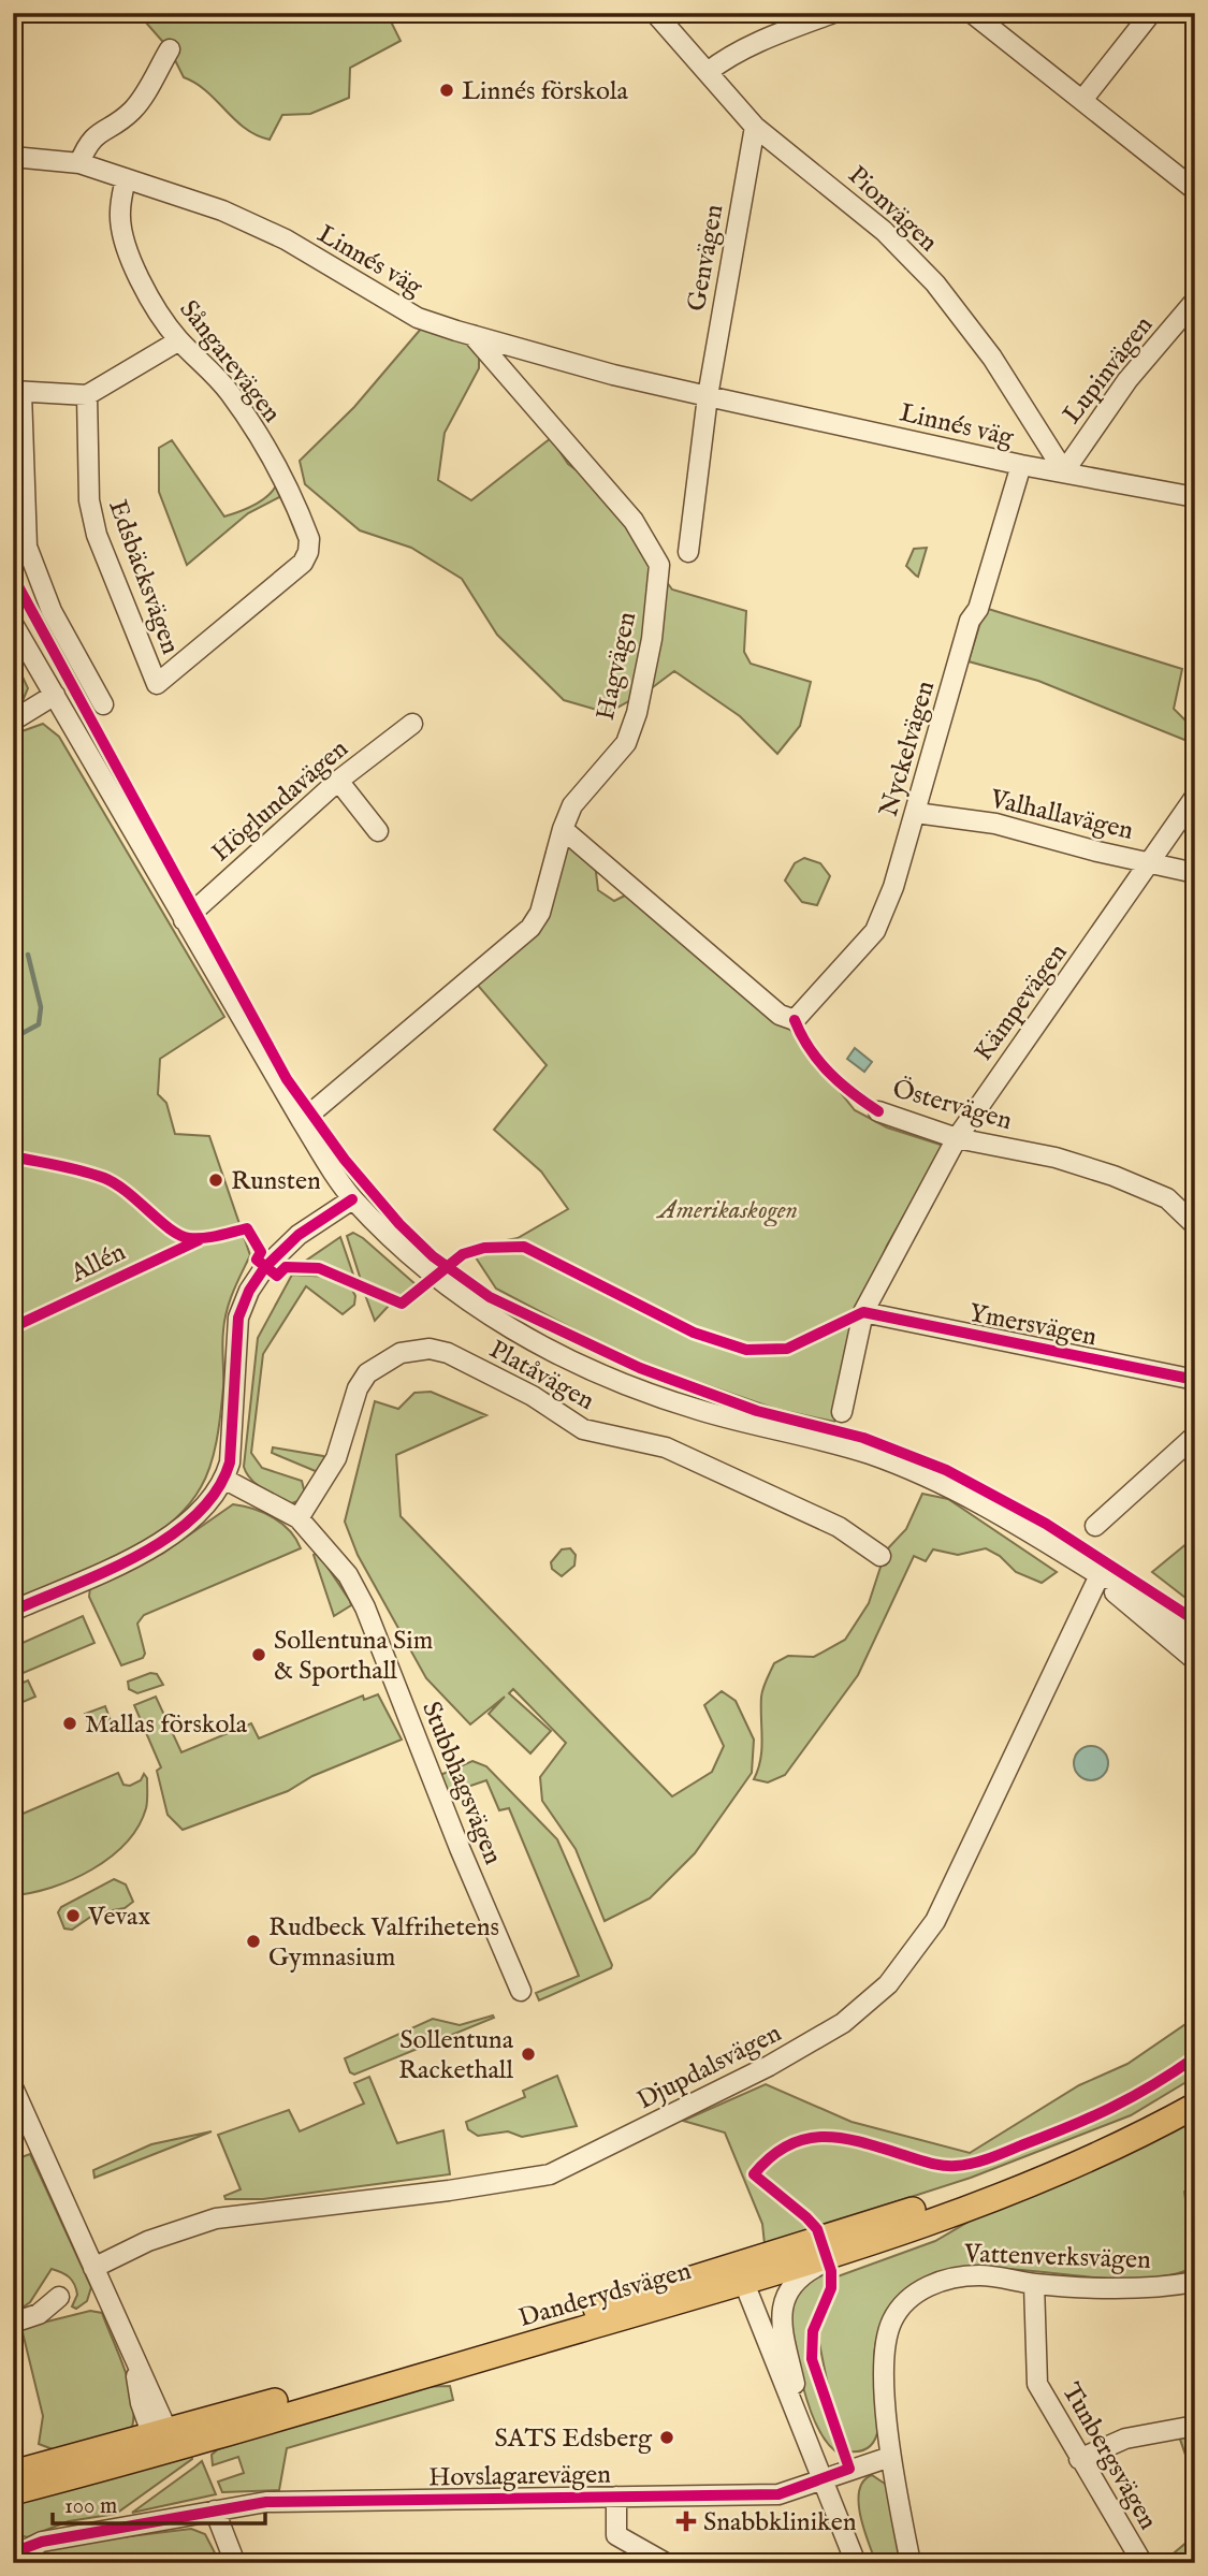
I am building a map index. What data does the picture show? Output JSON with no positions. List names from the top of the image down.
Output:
{
  "streets": {
    "main road": ["Danderydsvägen"],
    "street": [
      "Pionvägen",
      "Genvägen",
      "Linnés väg",
      "Sångarevägen",
      "Lupinvägen",
      "Edsbäcksvägen",
      "Hagvägen",
      "Nyckelvägen",
      "Höglundavägen",
      "Valhallavägen",
      "Kämpevägen",
      "Östervägen",
      "Ymersvägen",
      "Platåvägen",
      "Stubbhagsvägen",
      "Djupdalsvägen",
      "Vattenverksvägen",
      "Tunbergsvägen",
      "Hovslagarevägen"
    ],
    "cycle path": ["Allén"]
  },
  "crossings": [
    ["Pionvägen", "Genvägen"],
    ["Pionvägen", "Linnés väg"],
    ["Pionvägen", "Lupinvägen"],
    ["Genvägen", "Linnés väg"],
    ["Linnés väg", "Sångarevägen"],
    ["Linnés väg", "Lupinvägen"],
    ["Linnés väg", "Hagvägen"],
    ["Linnés väg", "Nyckelvägen"],
    ["Sångarevägen", "Edsbäcksvägen"],
    ["Hagvägen", "Nyckelvägen"],
    ["Nyckelvägen", "Valhallavägen"],
    ["Valhallavägen", "Kämpevägen"],
    ["Kämpevägen", "Östervägen"],
    ["Kämpevägen", "Ymersvägen"],
    ["Platåvägen", "Stubbhagsvägen"],
    ["Vattenverksvägen", "Tunbergsvägen"]
  ],
  "parks": ["Amerikaskogen"],
  "places": {
    "other": [
      "Linnés förskola",
      "Runsten",
      "Sollentuna Sim & Sporthall",
      "Mallas förskola",
      "Vevax",
      "Rudbeck Valfrihetens Gymnasium",
      "Sollentuna Rackethall",
      "SATS Edsberg"
    ],
    "health": ["Snabbkliniken"]
  },
  "scale_bar": "100 m"
}
